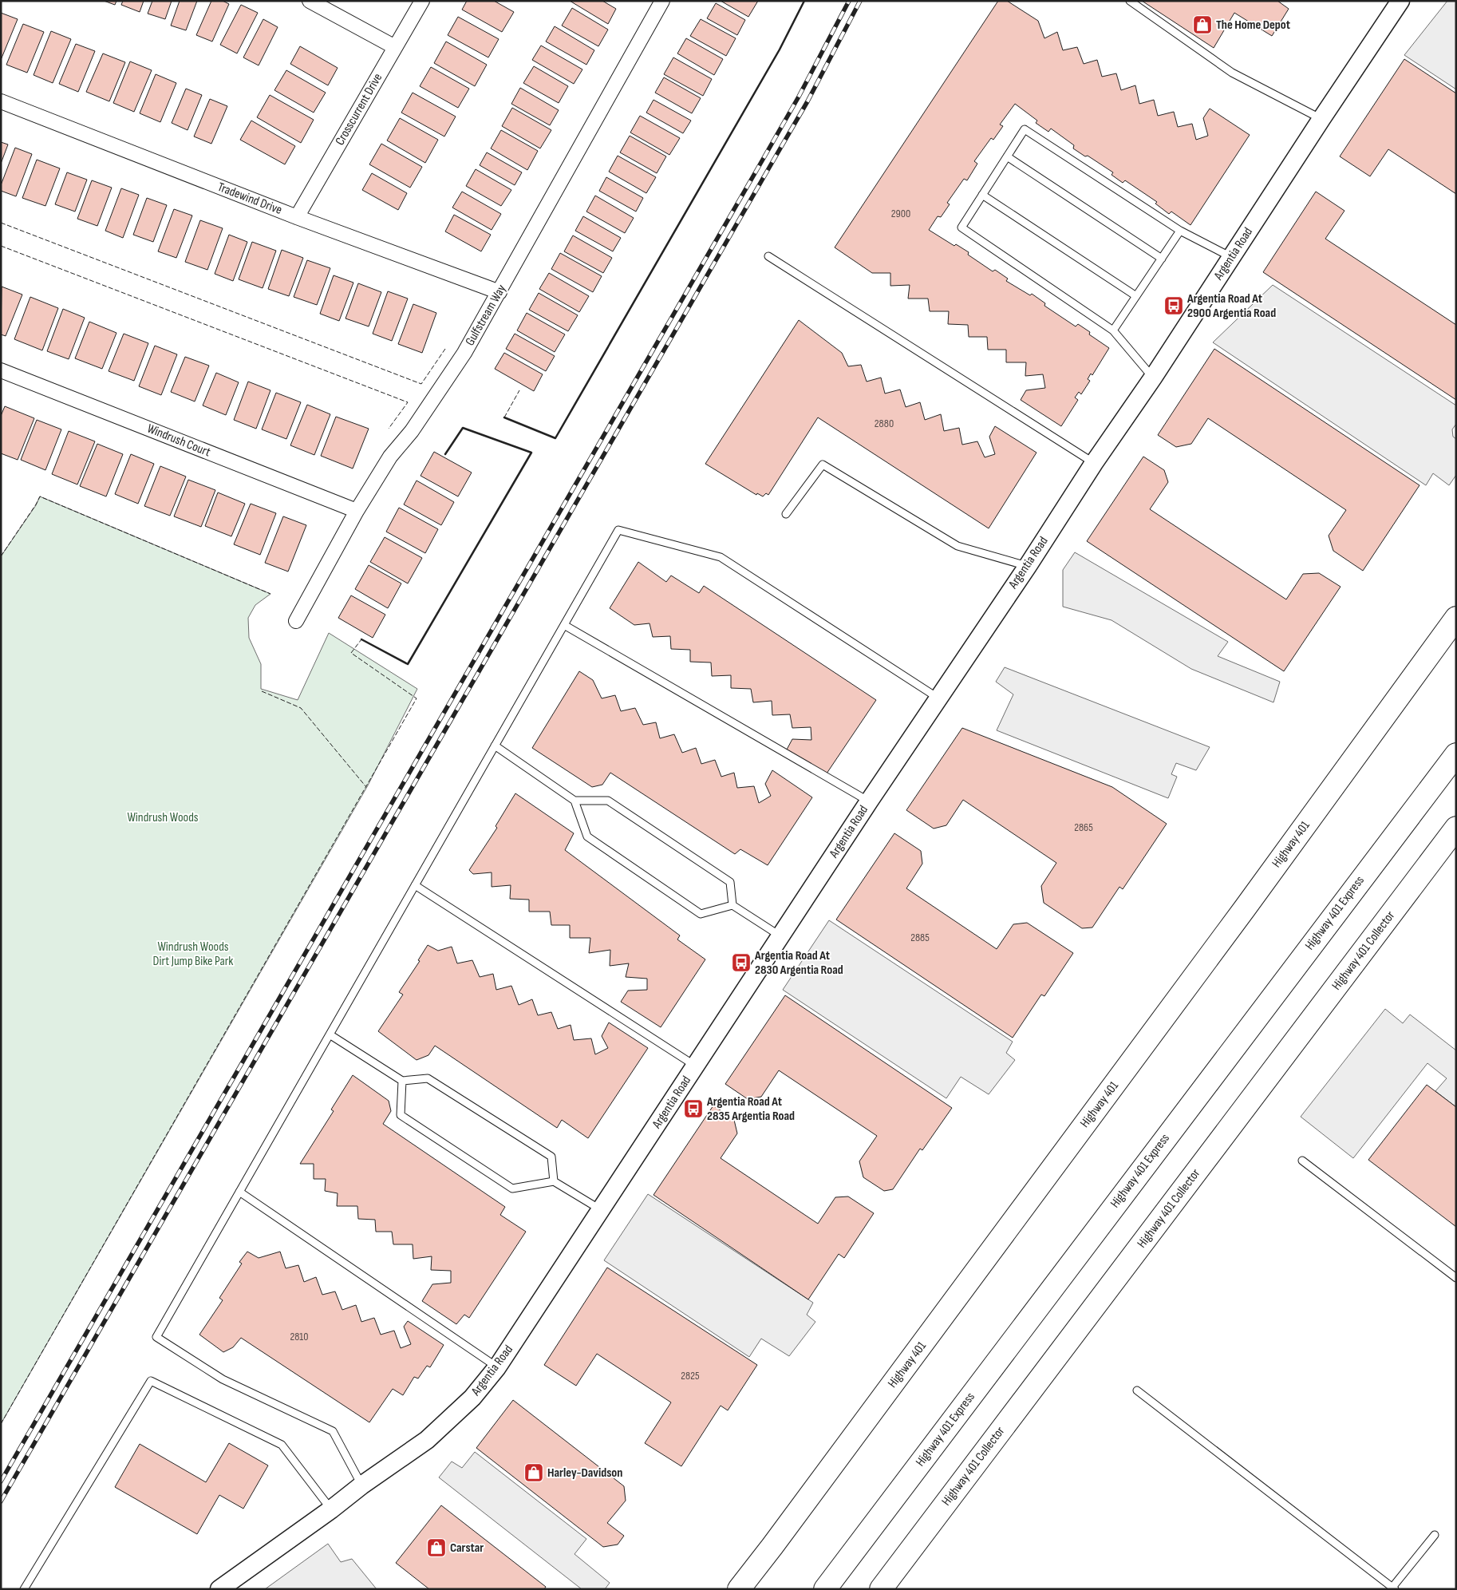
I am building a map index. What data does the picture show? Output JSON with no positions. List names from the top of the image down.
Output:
{
  "streets": {
    "highway": ["Highway 401", "Highway 401 Express", "Highway 401 Collector"],
    "street": [
      "Crosscurrent Drive",
      "Tradewind Drive",
      "Argentia Road",
      "Gulfstream Way",
      "Windrush Court"
    ]
  },
  "crossings": [
    ["Crosscurrent Drive", "Tradewind Drive"],
    ["Tradewind Drive", "Gulfstream Way"],
    ["Gulfstream Way", "Windrush Court"]
  ],
  "parks": ["Windrush Woods", "Windrush Woods Dirt Jump Bike Park"],
  "places": {
    "shop": ["The Home Depot", "Harley-Davidson", "Carstar"],
    "bus stop": ["Argentia Road At 2900 Argentia Road", "Argentia Road At 2830 Argentia Road", "Argentia Road At 2835 Argentia Road"]
  },
  "house_numbers": [
    "2900",
    "2880",
    "2865",
    "2885",
    "2810",
    "2825"
  ]
}
